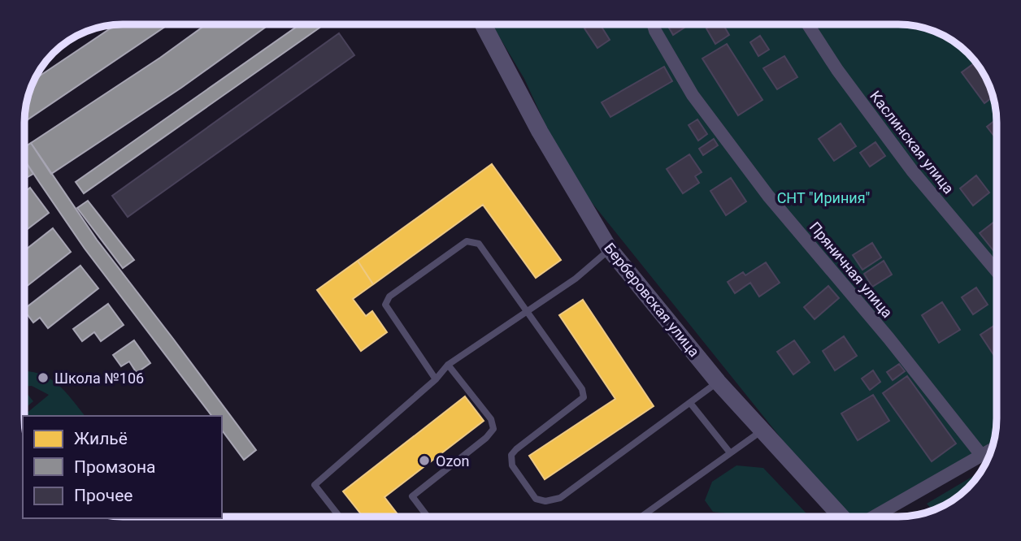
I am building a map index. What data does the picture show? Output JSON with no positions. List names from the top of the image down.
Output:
{
  "streets": {
    "street": ["Каслинская улица", "Пряничная улица", "Берберовская улица"]
  },
  "parks": ["СНТ \"Ириния\""],
  "places": ["Школа №106", "Ozon"],
  "legend": ["Жильё", "Промзона", "Прочее"]
}
